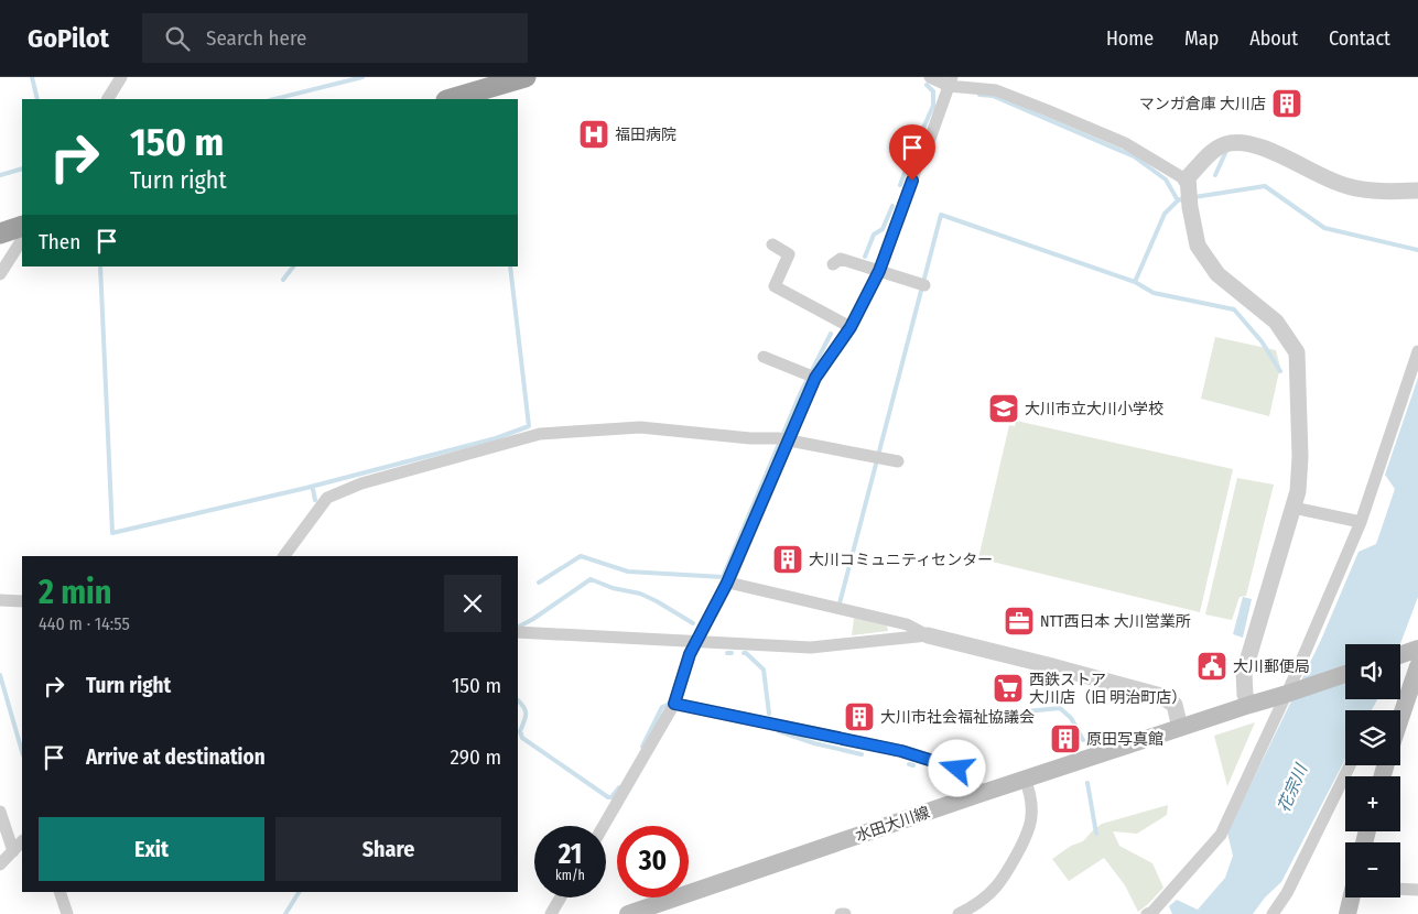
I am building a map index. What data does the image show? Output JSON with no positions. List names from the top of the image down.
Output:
{
  "streets": {
    "main road": ["水田大川線"]
  },
  "water": ["花宗川"],
  "places": {
    "building": [
      "マンガ倉庫 大川店",
      "大川コミュニティセンター",
      "大川市社会福祉協議会",
      "原田写真館"
    ],
    "hospital": ["福田病院"],
    "school or university": ["大川市立大川小学校"],
    "office": ["NTT西日本 大川営業所"],
    "public building": ["大川郵便局"],
    "supermarket": ["西鉄ストア 大川店（旧 明治町店）"]
  },
  "page": {
    "header": "GoPilot",
    "search": "Search here",
    "nav": [
      "Home",
      "Map",
      "About",
      "Contact"
    ],
    "turn": ["150 m", "Turn right"],
    "then": "Then",
    "heading": ["2 min", "440 m · 14:55"],
    "map_buttons": ["+", "−"],
    "list": [
      {
        "name": "Turn right",
        "value": "150 m"
      },
      {
        "name": "Arrive at destination",
        "value": "290 m"
      }
    ],
    "buttons": ["Exit", "Share"],
    "speed": "21 km/h",
    "limit": "30"
  }
}
